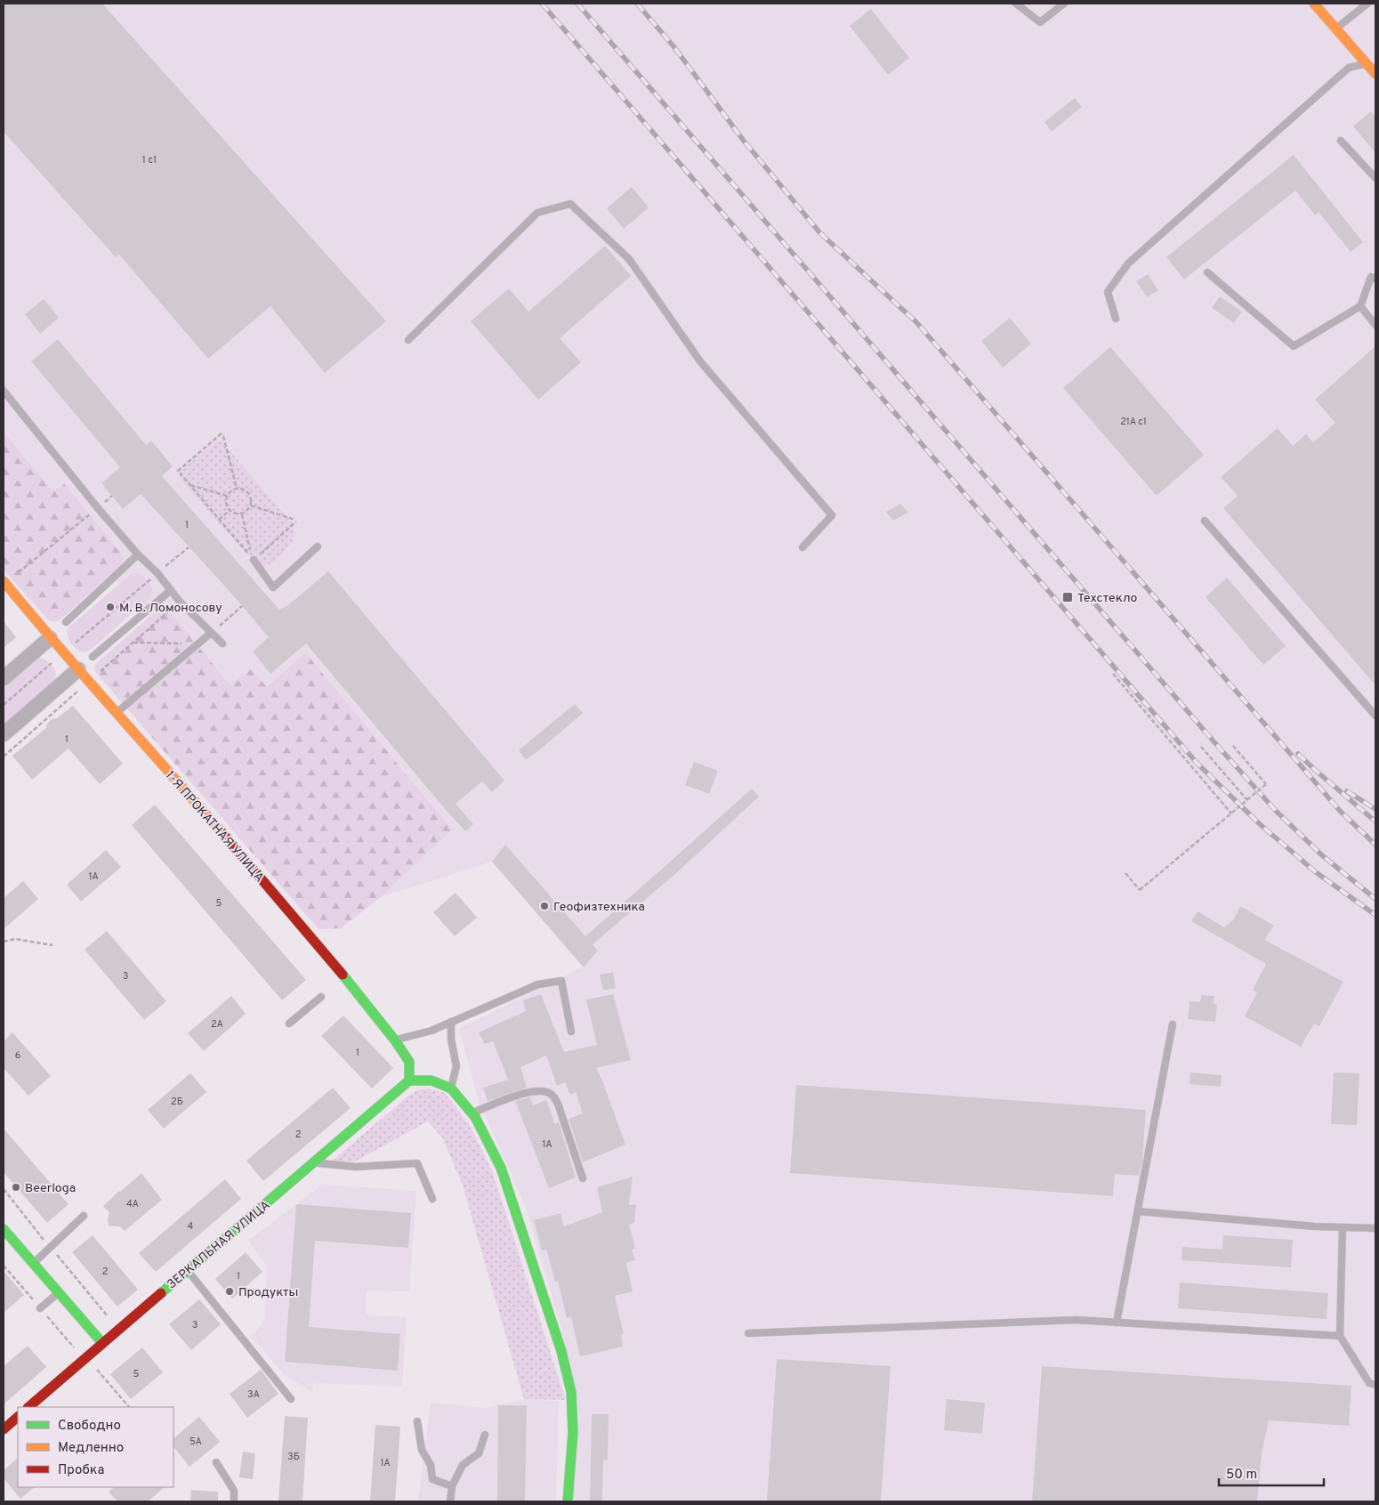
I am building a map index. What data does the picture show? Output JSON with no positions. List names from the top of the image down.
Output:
{
  "streets": {
    "street": ["1-Я ПРОКАТНАЯ УЛИЦА", "ЗЕРКАЛЬНАЯ УЛИЦА"]
  },
  "crossings": [
    ["1-Я ПРОКАТНАЯ УЛИЦА", "ЗЕРКАЛЬНАЯ УЛИЦА"]
  ],
  "places": {
    "transit": ["Техстекло"],
    "other": [
      "М. В. Ломоносову",
      "Геофизтехника",
      "Beerloga",
      "Продукты"
    ]
  },
  "house_numbers": [
    "1 c1",
    "21А с1",
    "1",
    "1",
    "1А",
    "5",
    "3",
    "2А",
    "1",
    "6",
    "2Б",
    "2",
    "1А",
    "4А",
    "4",
    "2",
    "1",
    "3",
    "5",
    "3А",
    "5А",
    "3Б",
    "1А"
  ],
  "legend": ["Свободно", "Медленно", "Пробка"],
  "scale_bar": "50 m"
}
